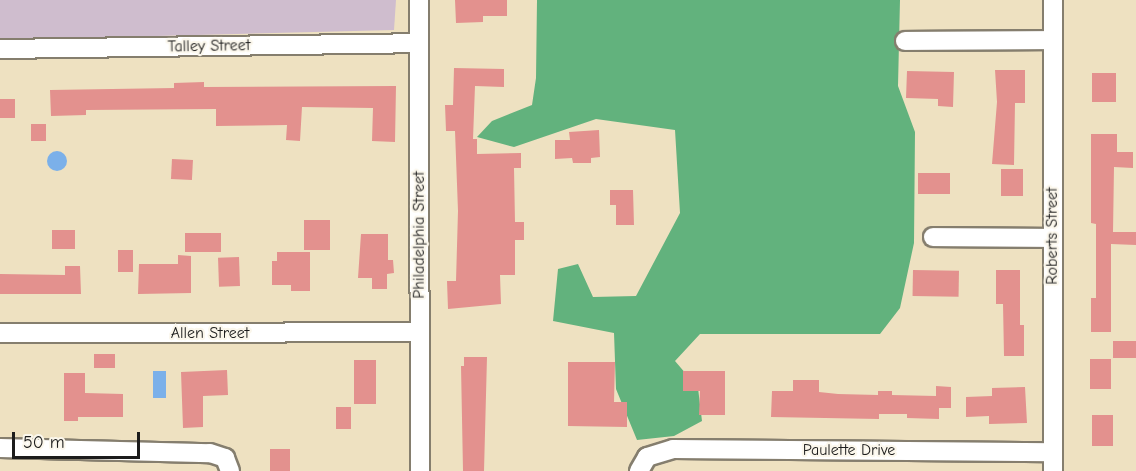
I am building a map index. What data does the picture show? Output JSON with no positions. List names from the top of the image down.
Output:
{
  "streets": {
    "street": [
      "Talley Street",
      "Philadelphia Street",
      "Roberts Street",
      "Allen Street",
      "Paulette Drive"
    ]
  },
  "crossings": [
    ["Talley Street", "Philadelphia Street"],
    ["Philadelphia Street", "Allen Street"],
    ["Roberts Street", "Paulette Drive"]
  ],
  "scale_bar": "50 m"
}
